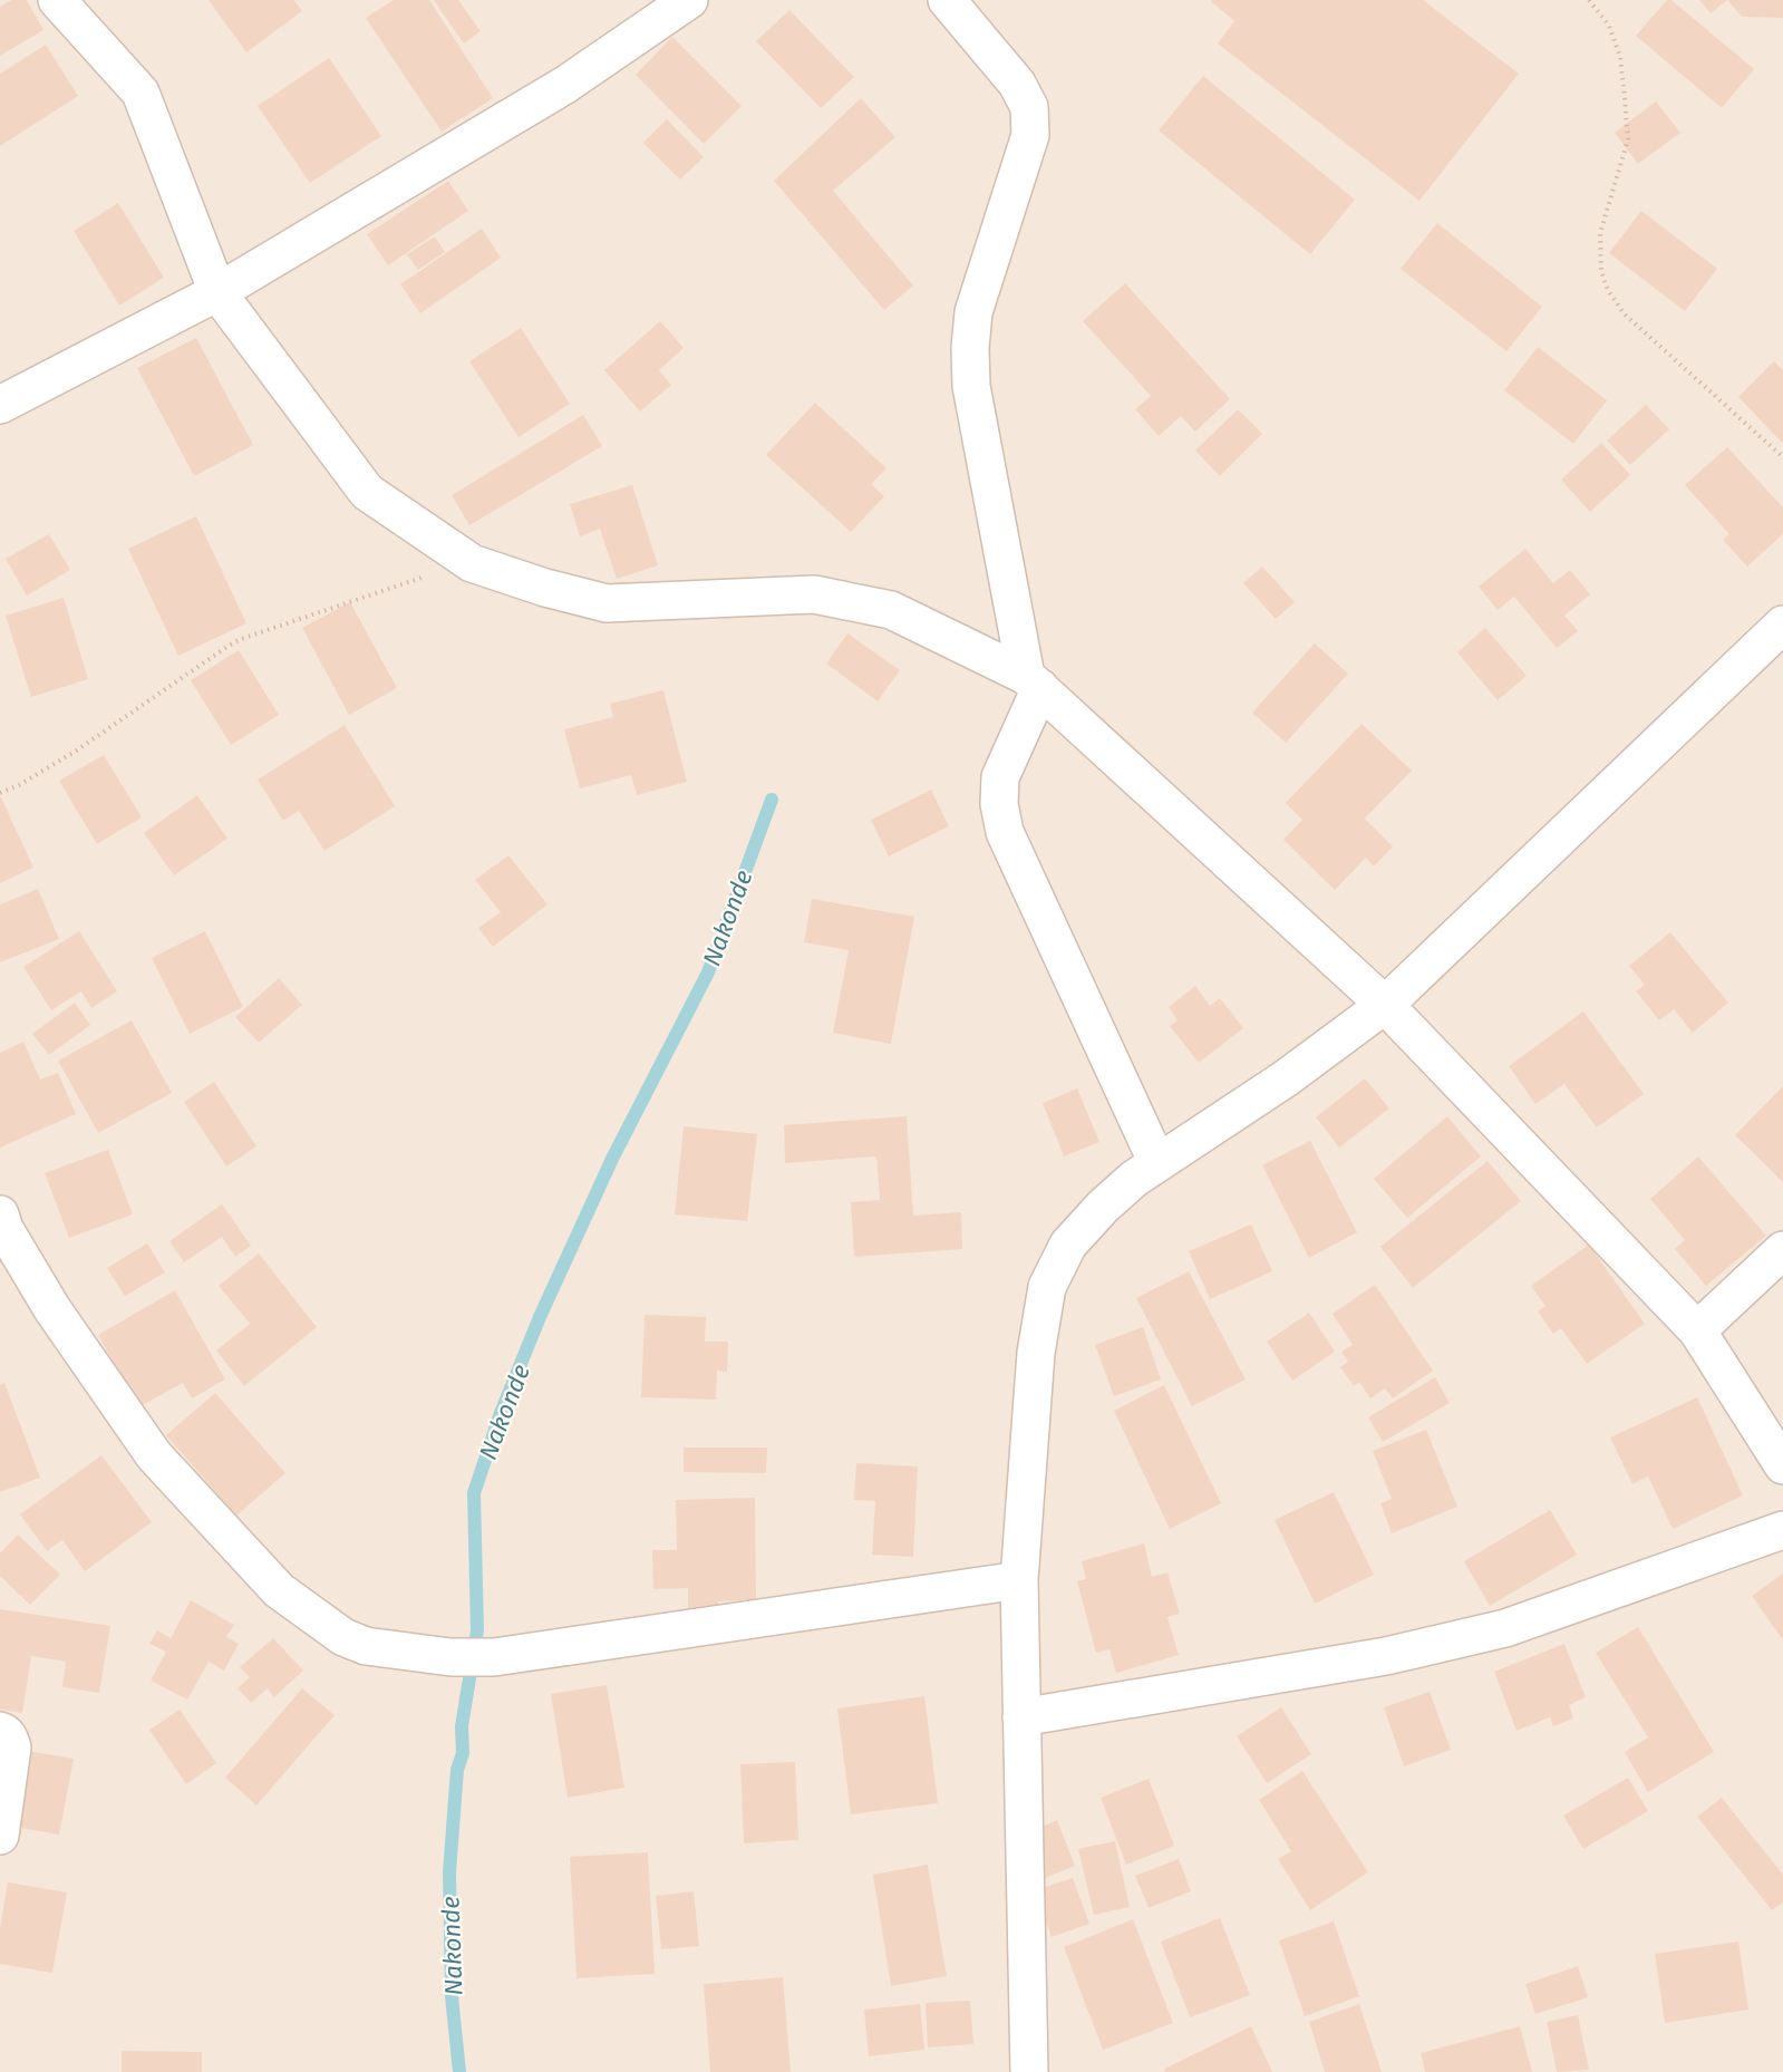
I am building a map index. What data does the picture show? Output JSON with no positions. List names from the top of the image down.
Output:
{
  "water": ["Nakonde"]
}
